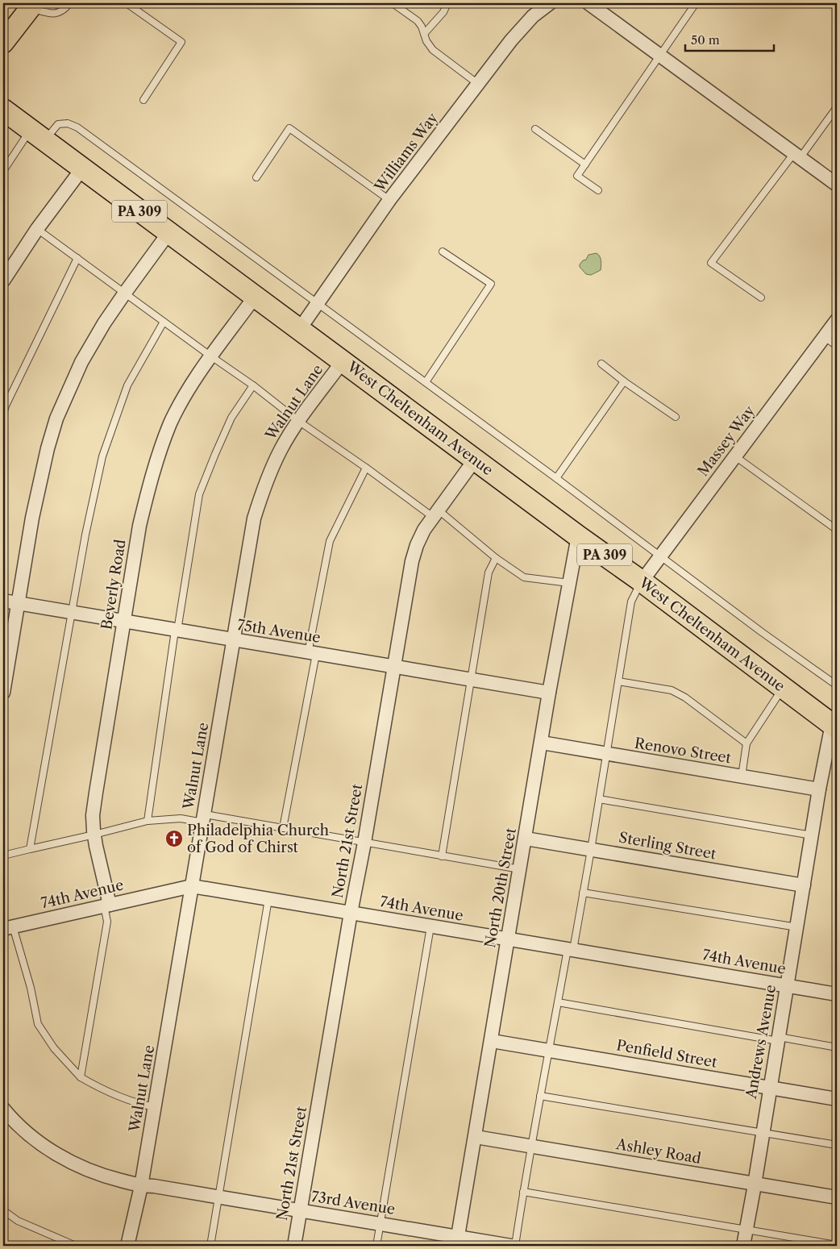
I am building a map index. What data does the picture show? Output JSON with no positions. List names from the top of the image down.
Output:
{
  "streets": {
    "highway": ["PA 309", "West Cheltenham Avenue"],
    "street": [
      "Williams Way",
      "Walnut Lane",
      "Massey Way",
      "Beverly Road",
      "75th Avenue",
      "Renovo Street",
      "North 21st Street",
      "Sterling Street",
      "North 20th Street",
      "74th Avenue",
      "Andrews Avenue",
      "Penfield Street",
      "Ashley Road",
      "73rd Avenue"
    ]
  },
  "crossings": [
    ["Williams Way", "West Cheltenham Avenue"],
    ["Walnut Lane", "West Cheltenham Avenue"],
    ["Walnut Lane", "75th Avenue"],
    ["Walnut Lane", "74th Avenue"],
    ["Walnut Lane", "73rd Avenue"],
    ["West Cheltenham Avenue", "Massey Way"],
    ["West Cheltenham Avenue", "Beverly Road"],
    ["West Cheltenham Avenue", "North 21st Street"],
    ["West Cheltenham Avenue", "North 20th Street"],
    ["West Cheltenham Avenue", "Andrews Avenue"],
    ["Beverly Road", "75th Avenue"],
    ["Beverly Road", "74th Avenue"],
    ["75th Avenue", "North 21st Street"],
    ["75th Avenue", "North 20th Street"],
    ["Renovo Street", "North 20th Street"],
    ["Renovo Street", "Andrews Avenue"],
    ["North 21st Street", "74th Avenue"],
    ["North 21st Street", "73rd Avenue"],
    ["Sterling Street", "North 20th Street"],
    ["Sterling Street", "Andrews Avenue"],
    ["North 20th Street", "74th Avenue"],
    ["North 20th Street", "Penfield Street"],
    ["North 20th Street", "Ashley Road"],
    ["North 20th Street", "73rd Avenue"],
    ["74th Avenue", "Andrews Avenue"],
    ["Andrews Avenue", "Penfield Street"],
    ["Andrews Avenue", "Ashley Road"]
  ],
  "places": {
    "church": ["Philadelphia Church of God of Chirst"]
  },
  "scale_bar": "50 m"
}
